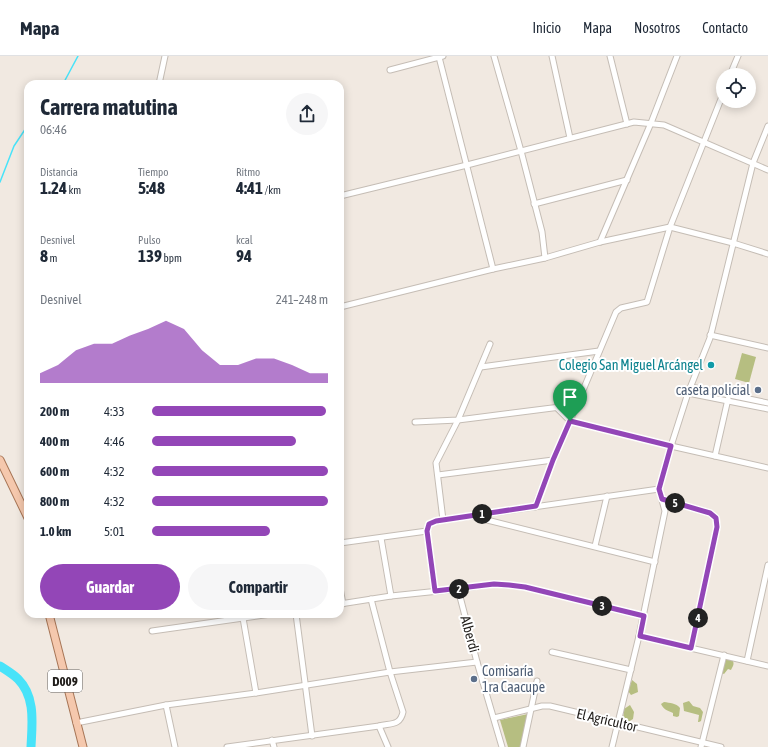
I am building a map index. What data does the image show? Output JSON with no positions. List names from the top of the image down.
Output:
{
  "streets": {
    "main road": ["D009"],
    "street": ["Alberdi", "El Agricultor"]
  },
  "crossings": [
    ["Alberdi", "El Agricultor"]
  ],
  "places": ["Colegio San Miguel Arcángel", "caseta policial", "Comisaría 1ra Caacupe"],
  "page": {
    "header": "Mapa",
    "nav": [
      "Inicio",
      "Mapa",
      "Nosotros",
      "Contacto"
    ],
    "heading": ["Carrera matutina", "06:46"],
    "stats": [
      ["Distancia", "1.24 km"],
      ["Tiempo", "5:48"],
      ["Ritmo", "4:41 /km"],
      ["Desnivel", "8 m"],
      ["Pulso", "139 bpm"],
      ["kcal", "94"]
    ],
    "chart": ["Desnivel", "241–248 m"],
    "list": [
      {
        "name": "200 m",
        "note": "4:33"
      },
      {
        "name": "400 m",
        "note": "4:46"
      },
      {
        "name": "600 m",
        "note": "4:32"
      },
      {
        "name": "800 m",
        "note": "4:32"
      },
      {
        "name": "1.0 km",
        "note": "5:01"
      }
    ],
    "pins": [
      "5",
      "1",
      "2",
      "3",
      "4"
    ],
    "buttons": ["Guardar", "Compartir"]
  }
}
